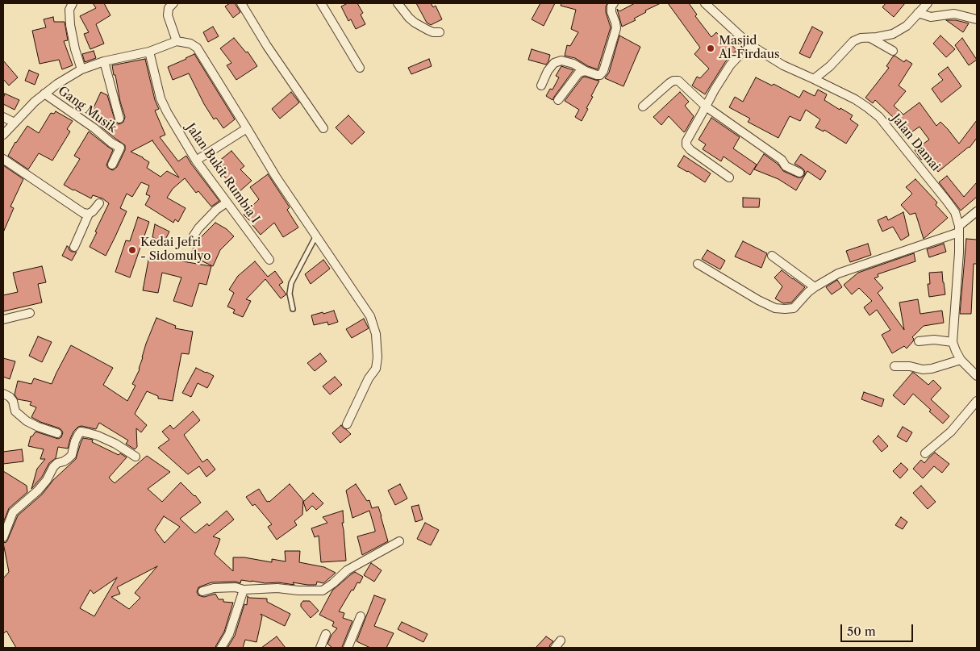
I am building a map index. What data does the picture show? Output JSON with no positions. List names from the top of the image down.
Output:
{
  "streets": {
    "street": ["Gang Musik", "Jalan Damai", "Jalan Bukit Rumbia I"]
  },
  "places": ["Masjid Al-Firdaus", "Kedai Jefri - Sidomulyo"],
  "scale_bar": "50 m"
}
